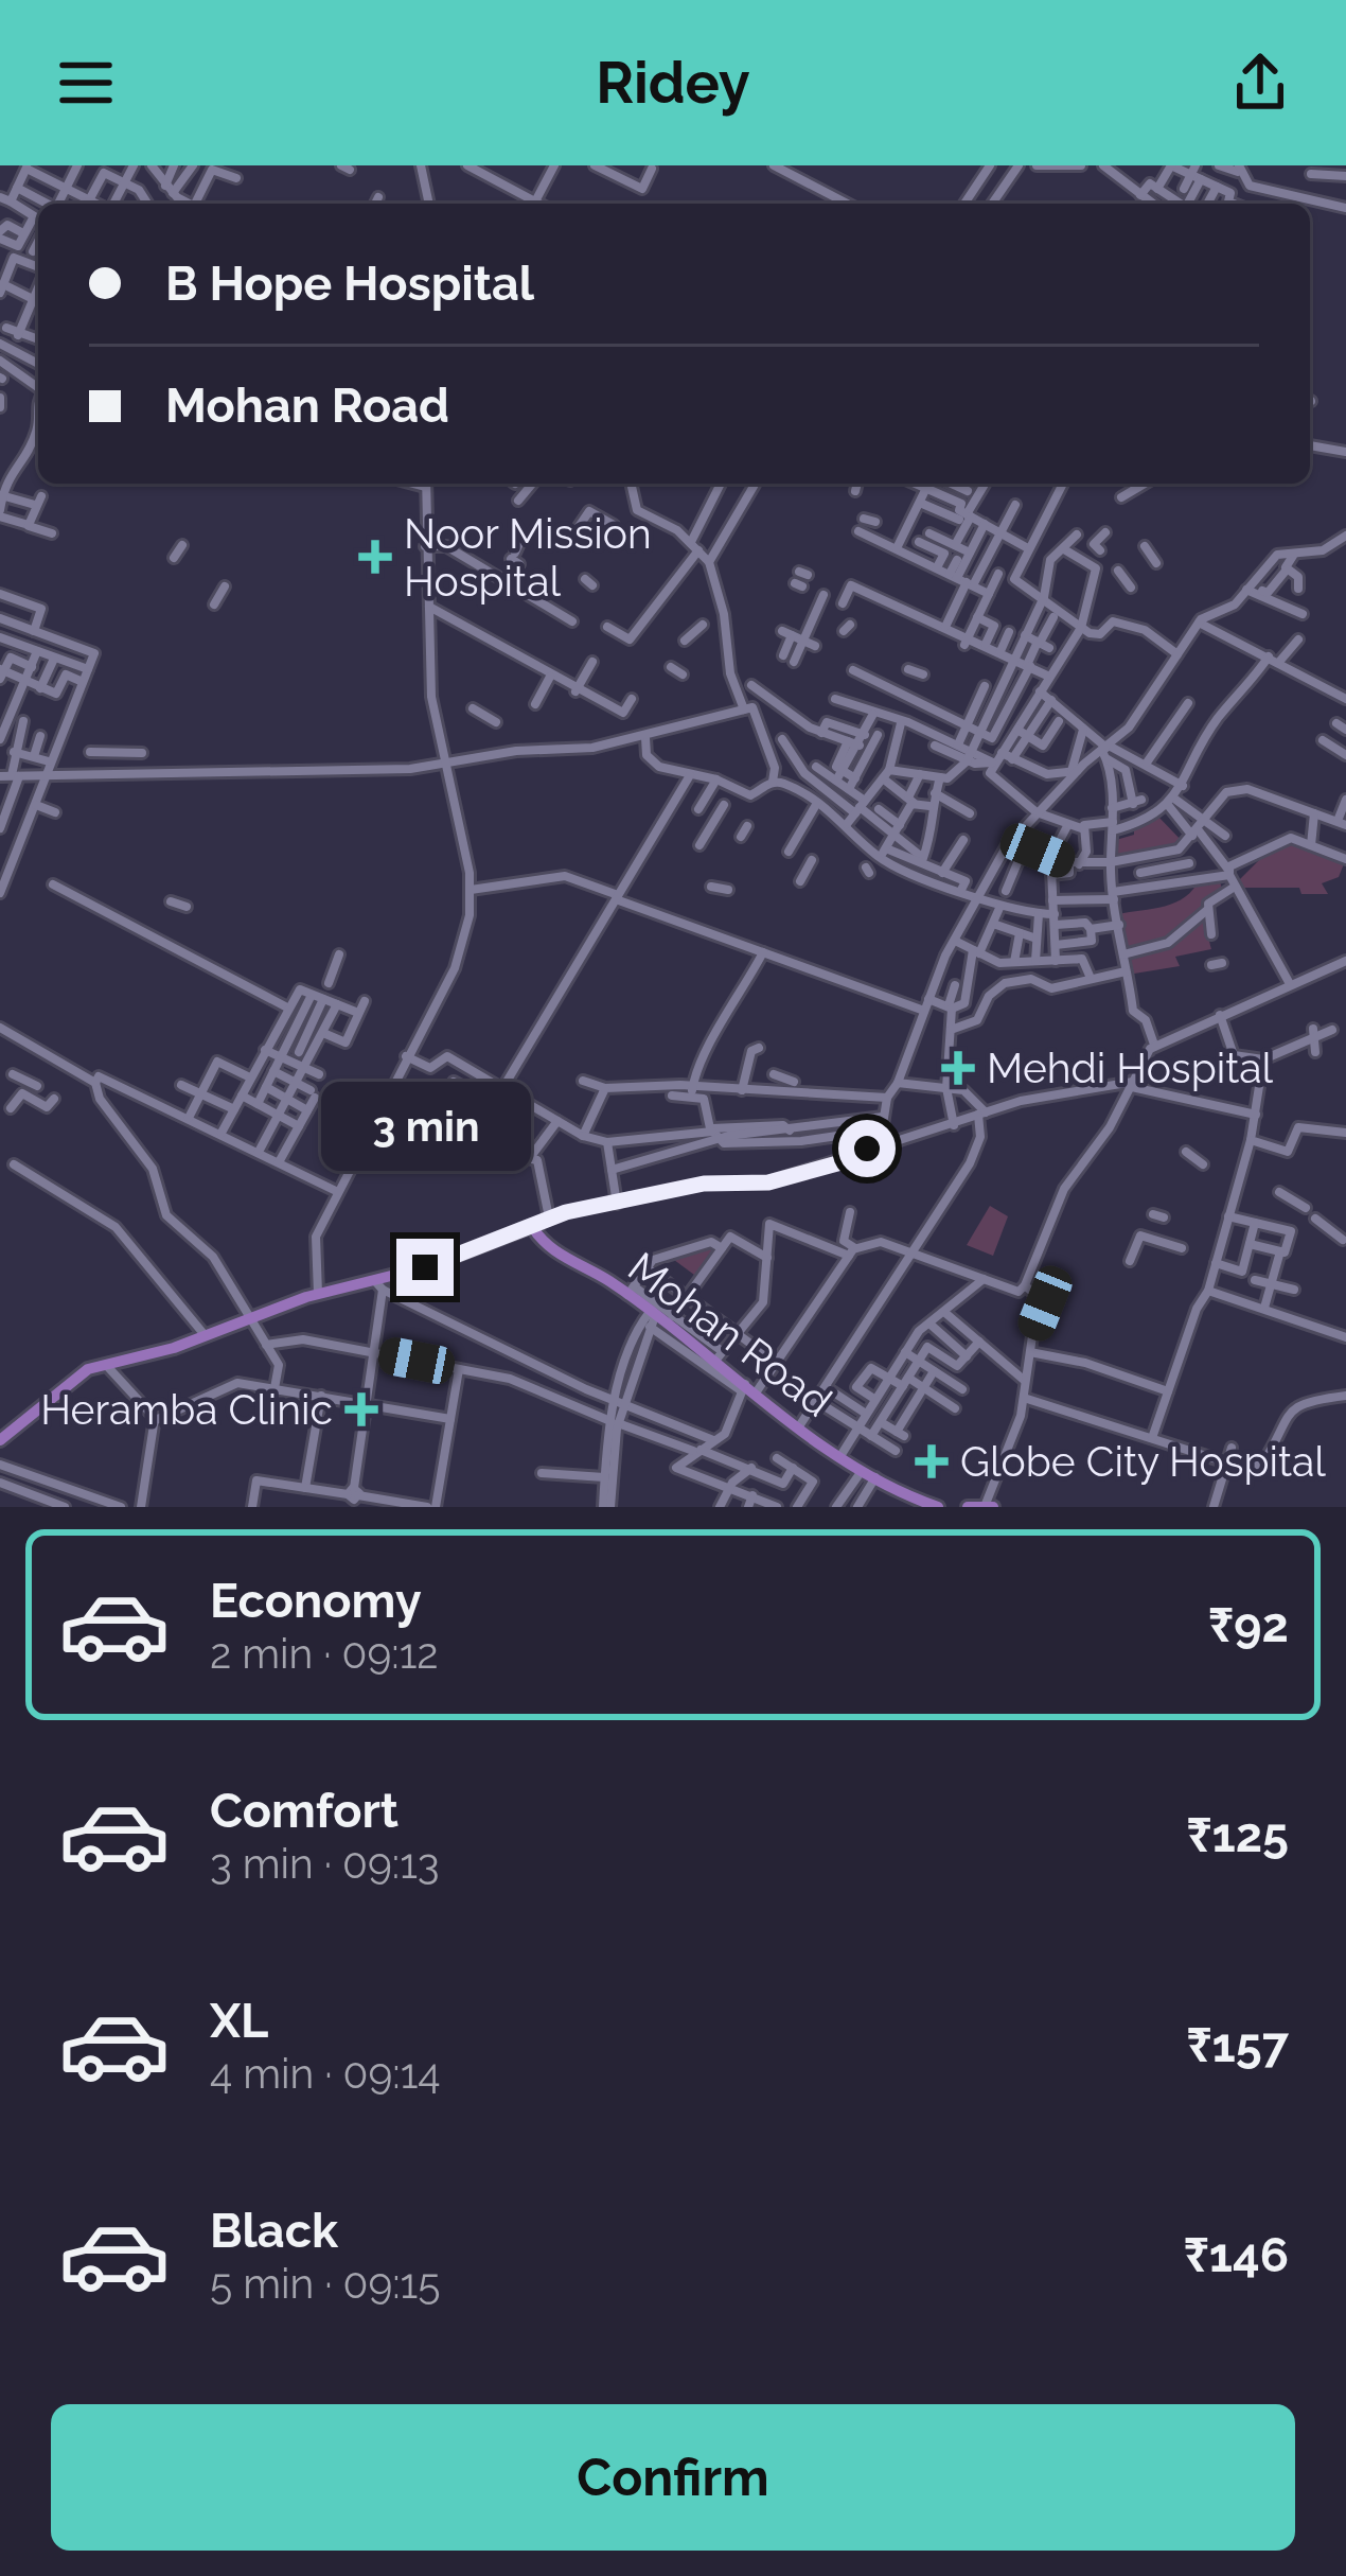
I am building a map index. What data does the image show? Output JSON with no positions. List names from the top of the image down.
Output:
{
  "streets": {
    "main road": ["Mohan Road"]
  },
  "places": {
    "health": [
      "Noor Mission Hospital",
      "Mehdi Hospital",
      "Heramba Clinic",
      "Globe City Hospital"
    ]
  },
  "page": {
    "header": "Ridey",
    "banner": ["B Hope Hospital", "Mohan Road"],
    "bubble": "3 min",
    "list": [
      {
        "name": "Economy",
        "note": "2 min · 09:12",
        "value": "₹92"
      },
      {
        "name": "Comfort",
        "note": "3 min · 09:13",
        "value": "₹125"
      },
      {
        "name": "XL",
        "note": "4 min · 09:14",
        "value": "₹157"
      },
      {
        "name": "Black",
        "note": "5 min · 09:15",
        "value": "₹146"
      }
    ],
    "buttons": "Confirm"
  }
}
